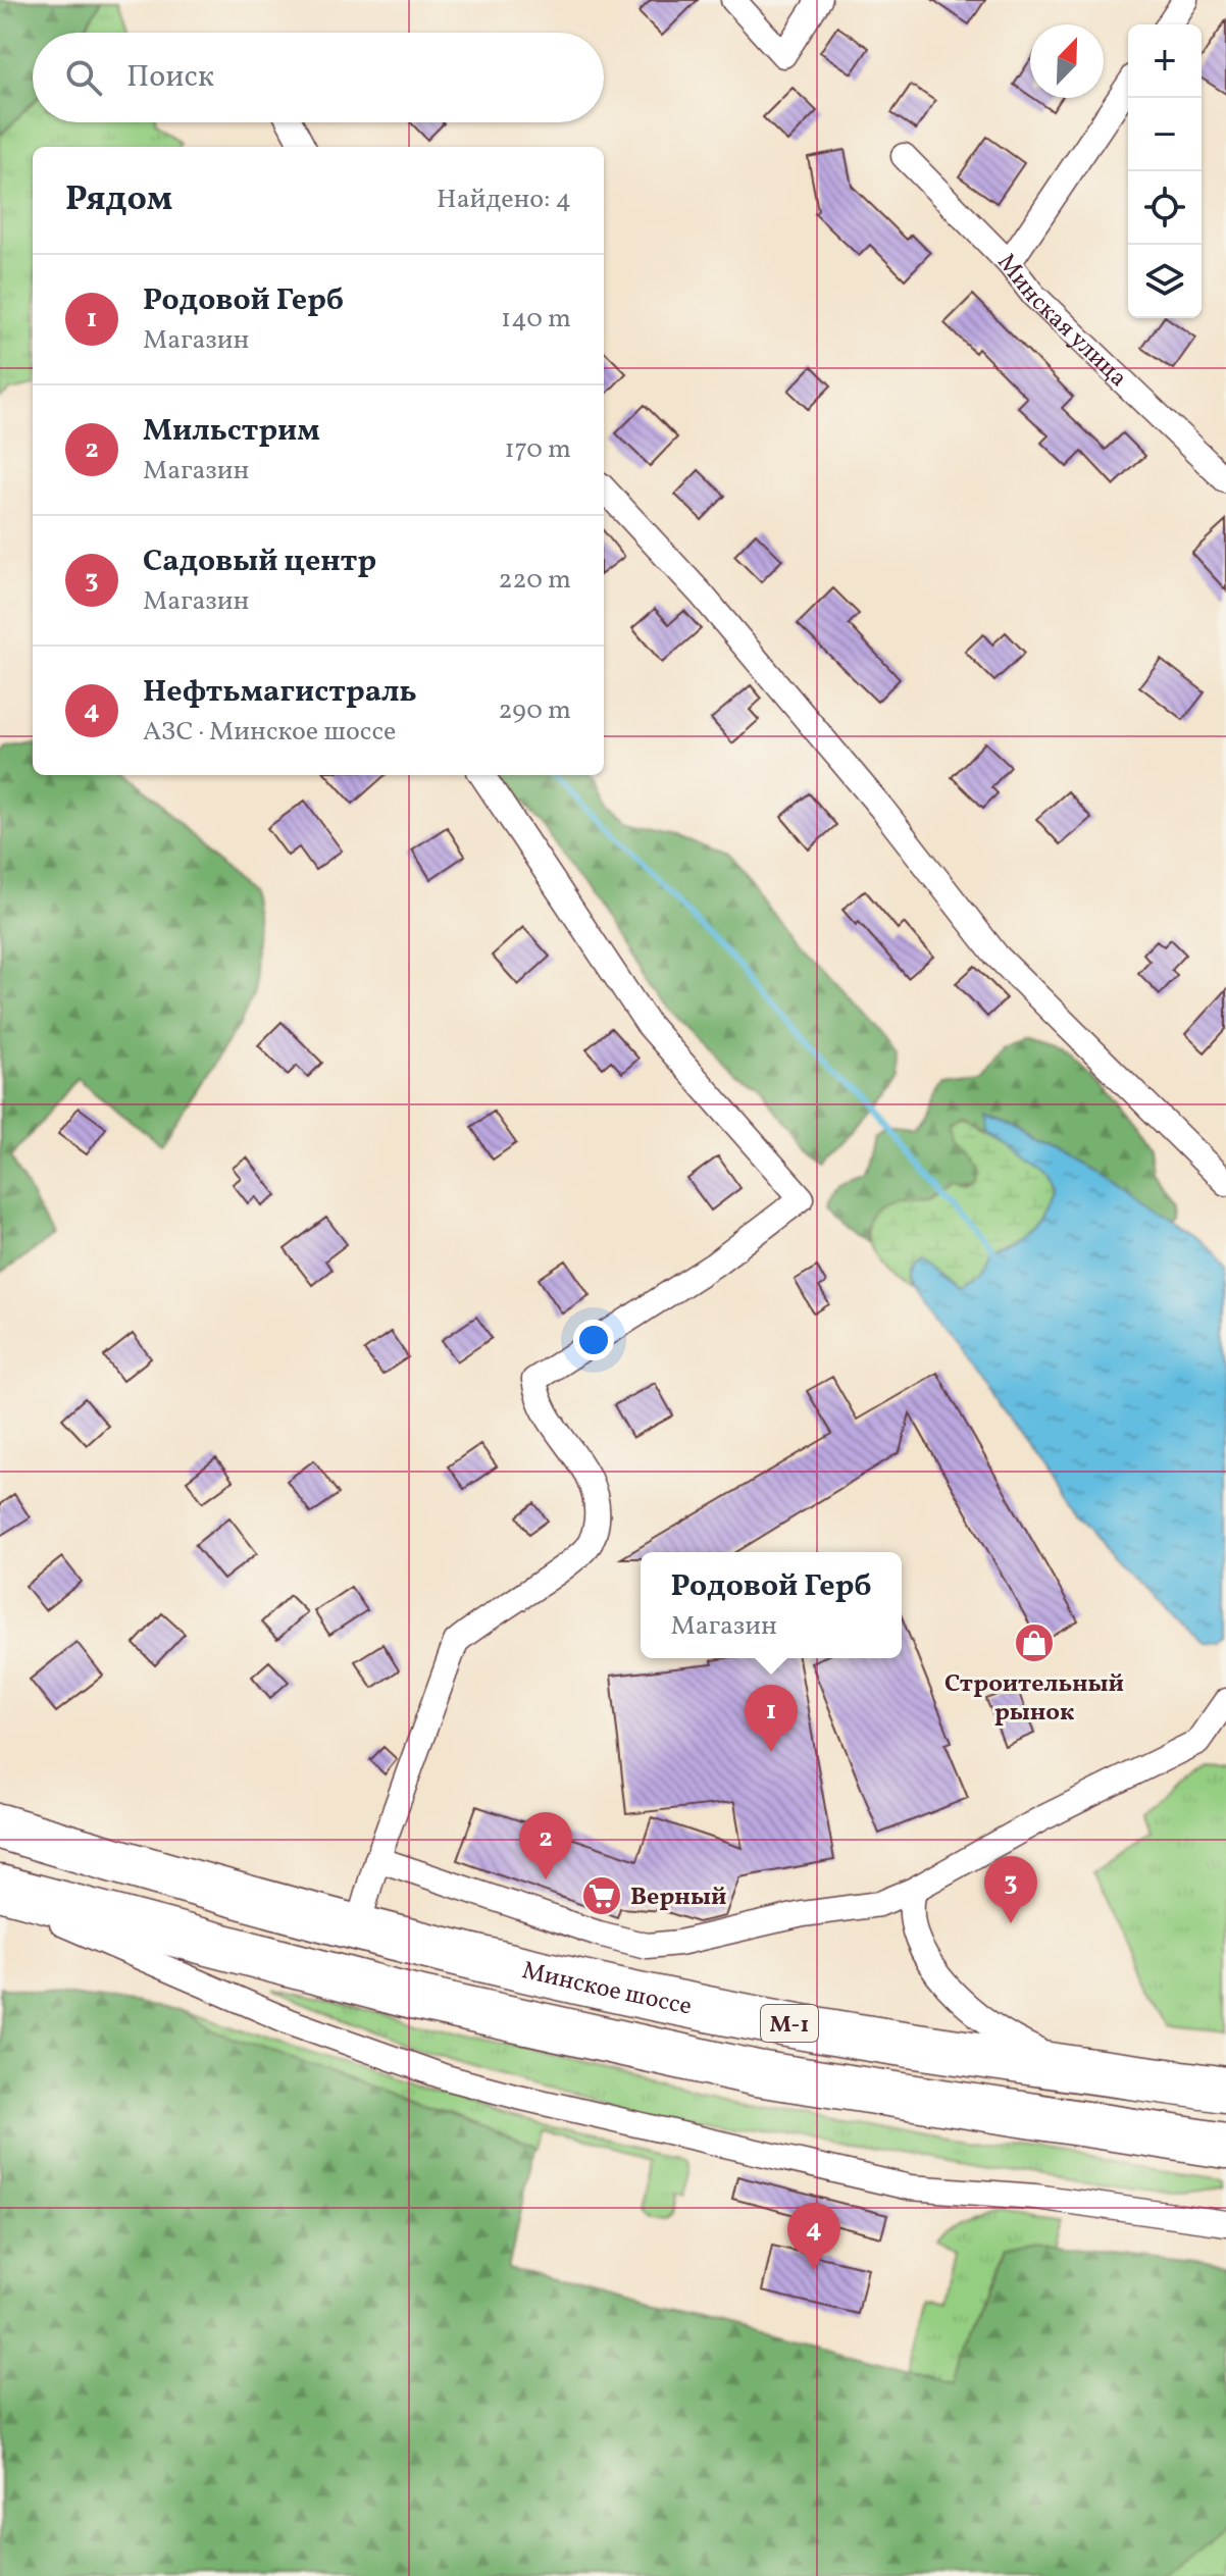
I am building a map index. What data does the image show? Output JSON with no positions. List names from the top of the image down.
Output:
{
  "streets": {
    "highway": ["Минское шоссе", "М-1"],
    "street": ["Минская улица"]
  },
  "places": {
    "shop": ["Строительный рынок"],
    "supermarket": ["Верный"]
  },
  "north": "top right",
  "page": {
    "map_buttons": ["+", "−"],
    "search": "Поиск",
    "heading": ["Рядом", "Найдено: 4"],
    "list": [
      {
        "mark": "1",
        "name": "Родовой Герб",
        "note": "Магазин",
        "value": "140 m"
      },
      {
        "mark": "2",
        "name": "Мильстрим",
        "note": "Магазин",
        "value": "170 m"
      },
      {
        "mark": "3",
        "name": "Садовый центр",
        "note": "Магазин",
        "value": "220 m"
      },
      {
        "mark": "4",
        "name": "Нефтьмагистраль",
        "note": "АЗС · Минское шоссе",
        "value": "290 m"
      }
    ],
    "popup": ["Родовой Герб", "Магазин"],
    "pins": [
      "1",
      "2",
      "3",
      "4"
    ]
  }
}
